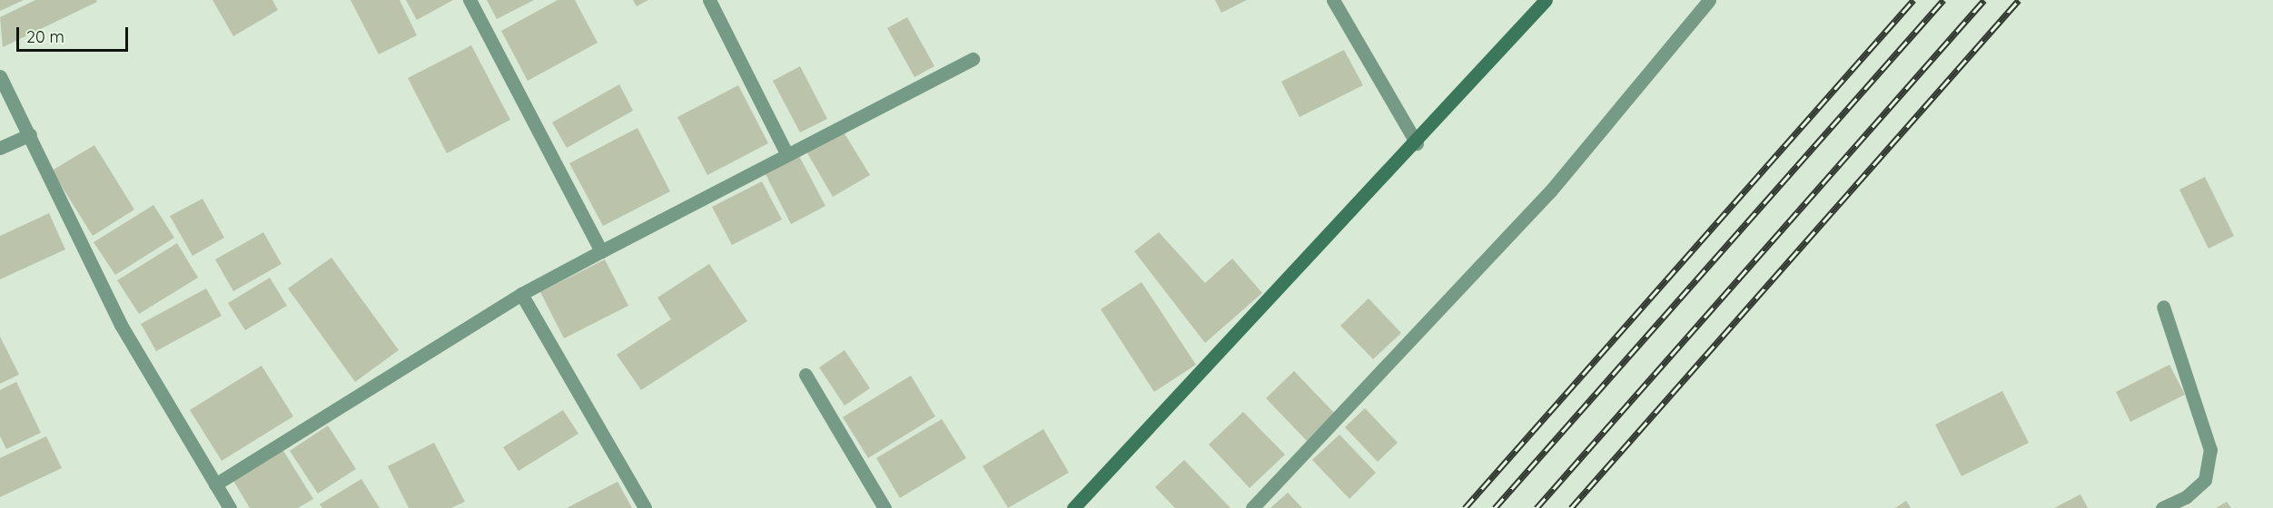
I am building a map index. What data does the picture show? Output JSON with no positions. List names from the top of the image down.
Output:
{
  "scale_bar": "20 m"
}
